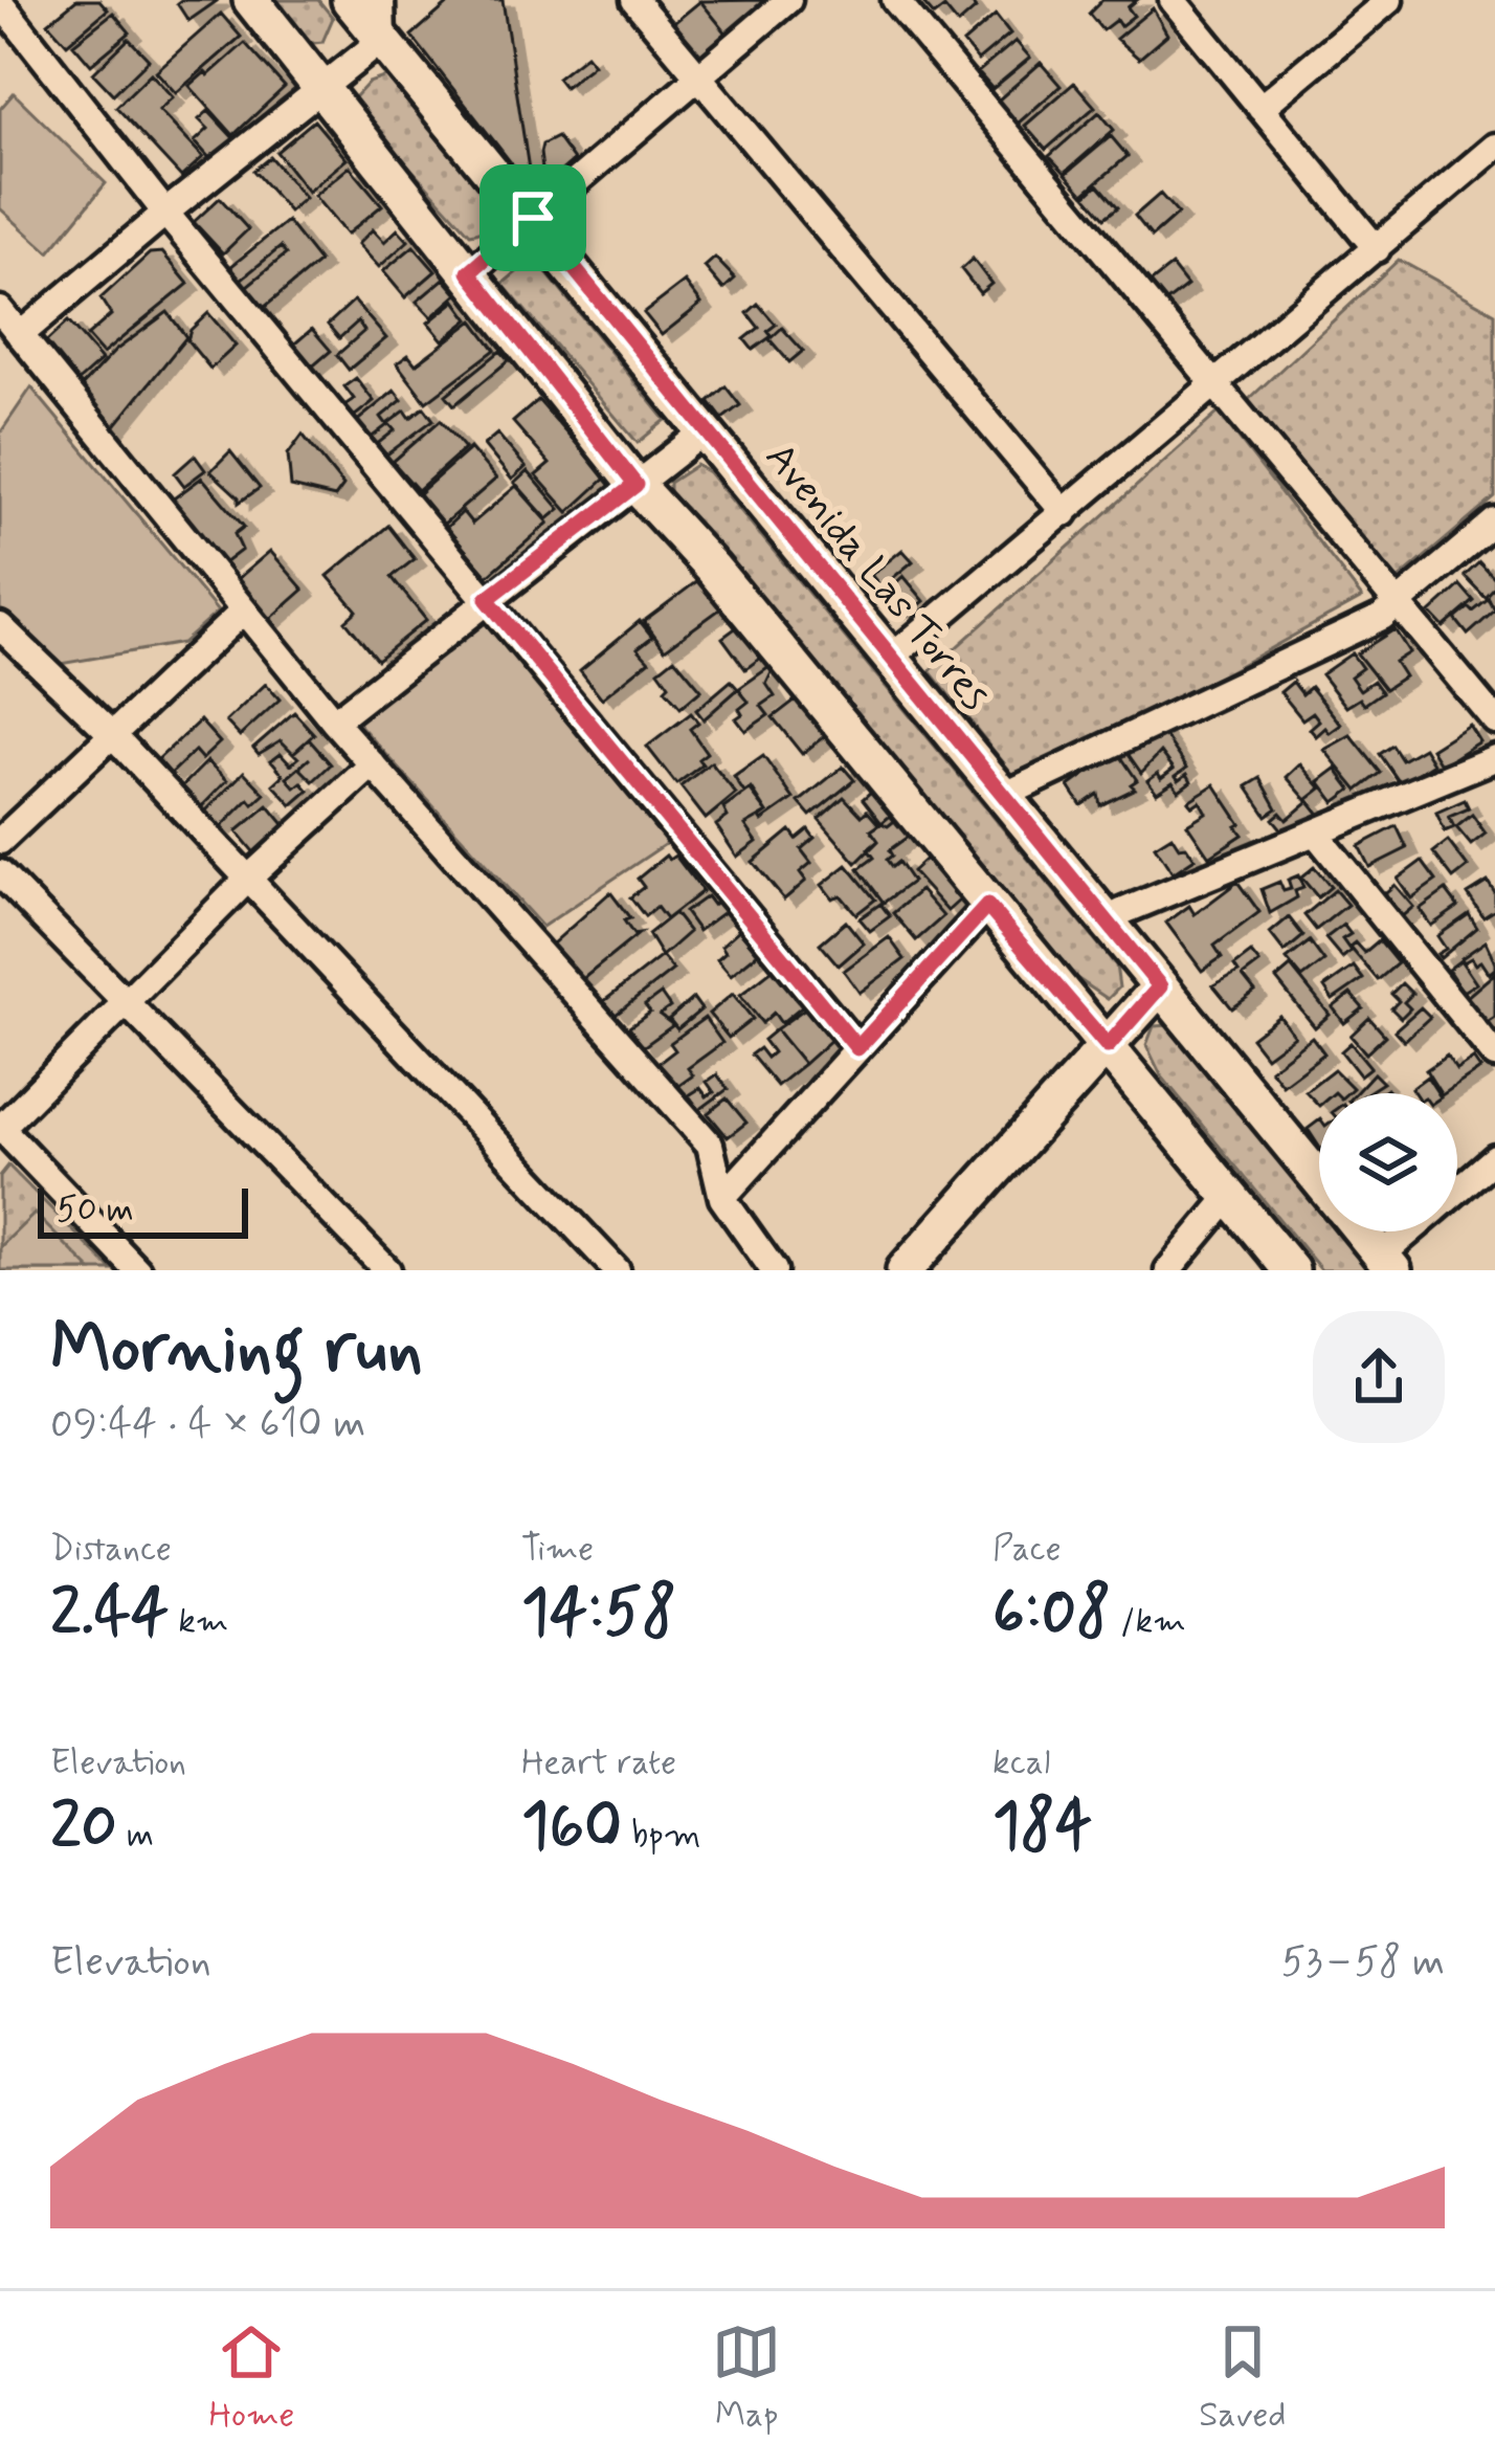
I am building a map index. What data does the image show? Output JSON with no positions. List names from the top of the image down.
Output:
{
  "streets": {
    "street": ["Avenida Las Torres"]
  },
  "scale_bar": "50 m",
  "page": {
    "scale": "50 m",
    "heading": ["Morning run", "09:44 · 4 × 610 m"],
    "stats": [
      ["Distance", "2.44 km"],
      ["Time", "14:58"],
      ["Pace", "6:08 /km"],
      ["Elevation", "20 m"],
      ["Heart rate", "160 bpm"],
      ["kcal", "184"]
    ],
    "chart": ["Elevation", "53–58 m"],
    "tabs": ["Home", "Map", "Saved"]
  }
}
